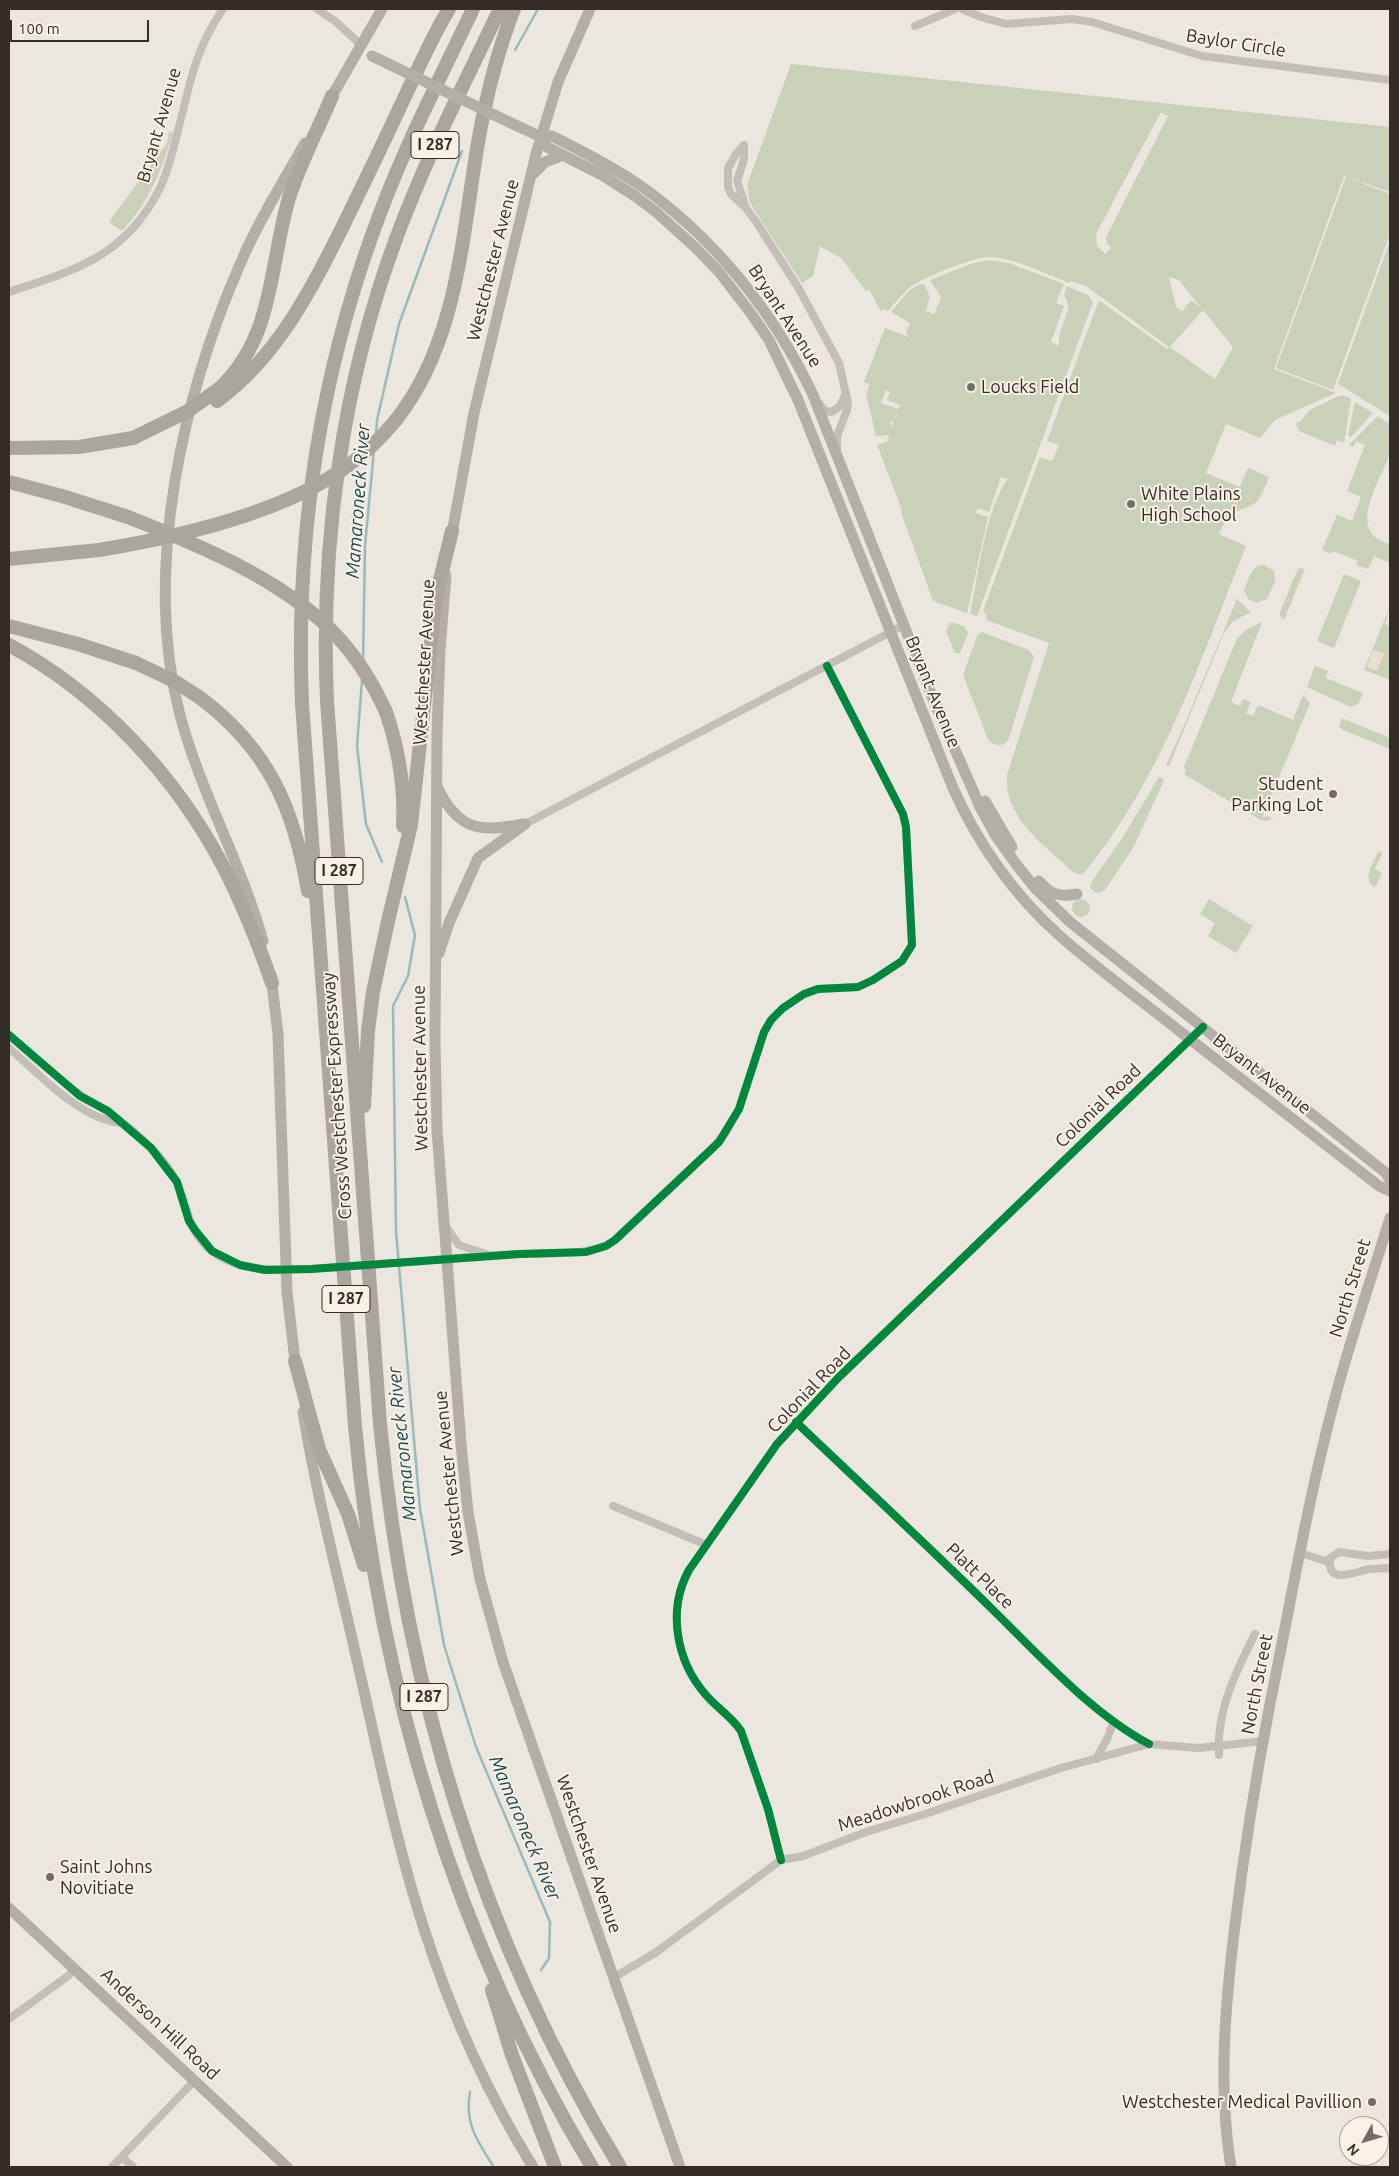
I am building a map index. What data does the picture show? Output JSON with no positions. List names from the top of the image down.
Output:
{
  "streets": {
    "highway": ["I 287", "Cross Westchester Expressway"],
    "main road": [
      "Bryant Avenue",
      "Westchester Avenue",
      "North Street",
      "Anderson Hill Road"
    ],
    "street": [
      "Baylor Circle",
      "Colonial Road",
      "Platt Place",
      "Meadowbrook Road"
    ]
  },
  "crossings": [
    ["Bryant Avenue", "Westchester Avenue"],
    ["Bryant Avenue", "Colonial Road"],
    ["Westchester Avenue", "Meadowbrook Road"],
    ["Colonial Road", "Platt Place"],
    ["Colonial Road", "Meadowbrook Road"],
    ["North Street", "Meadowbrook Road"],
    ["Platt Place", "Meadowbrook Road"]
  ],
  "water": ["Mamaroneck River"],
  "places": [
    "Loucks Field",
    "White Plains High School",
    "Student Parking Lot",
    "Saint Johns Novitiate",
    "Westchester Medical Pavillion"
  ],
  "scale_bar": "100 m",
  "north": "bottom left"
}
